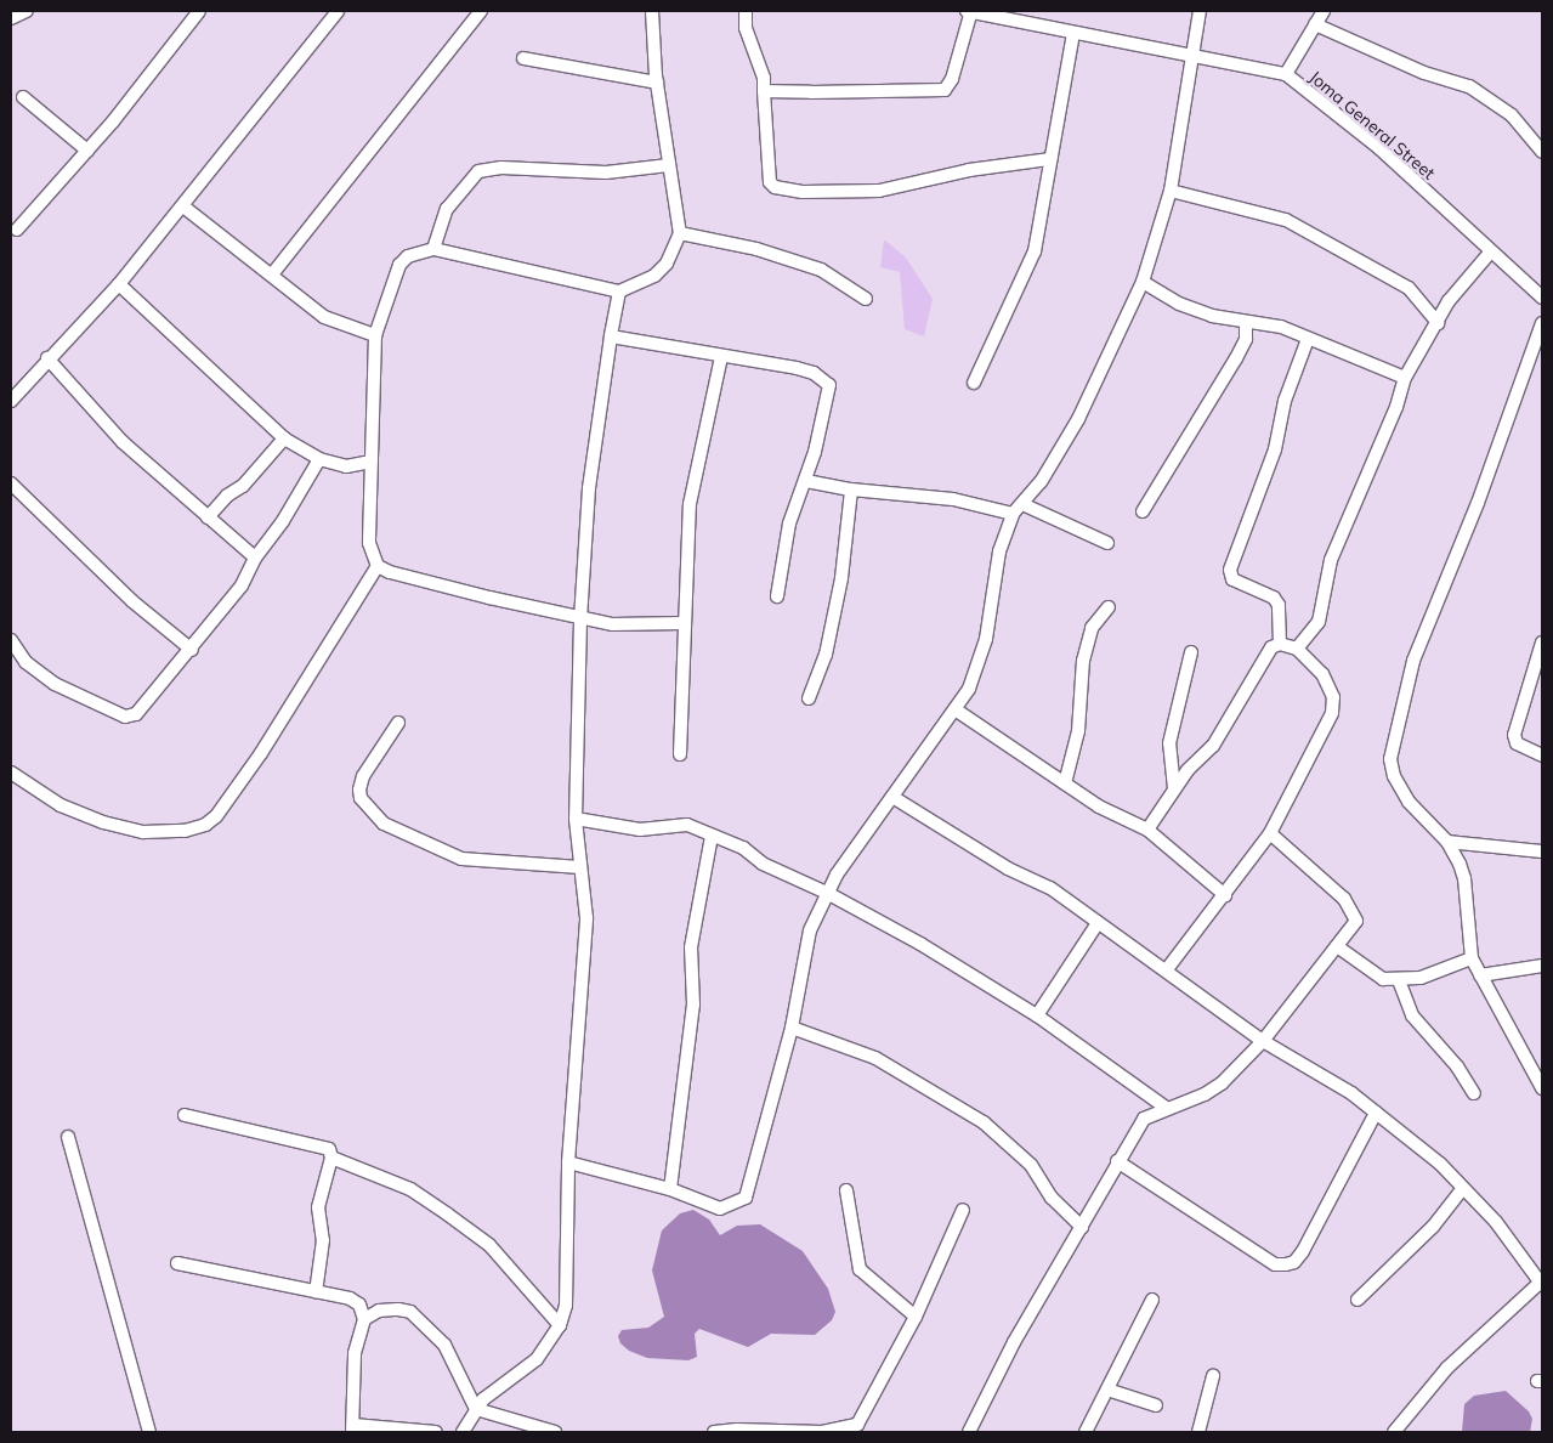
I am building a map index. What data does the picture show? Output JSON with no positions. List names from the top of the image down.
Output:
{
  "streets": {
    "street": ["Joma General Street"]
  }
}
